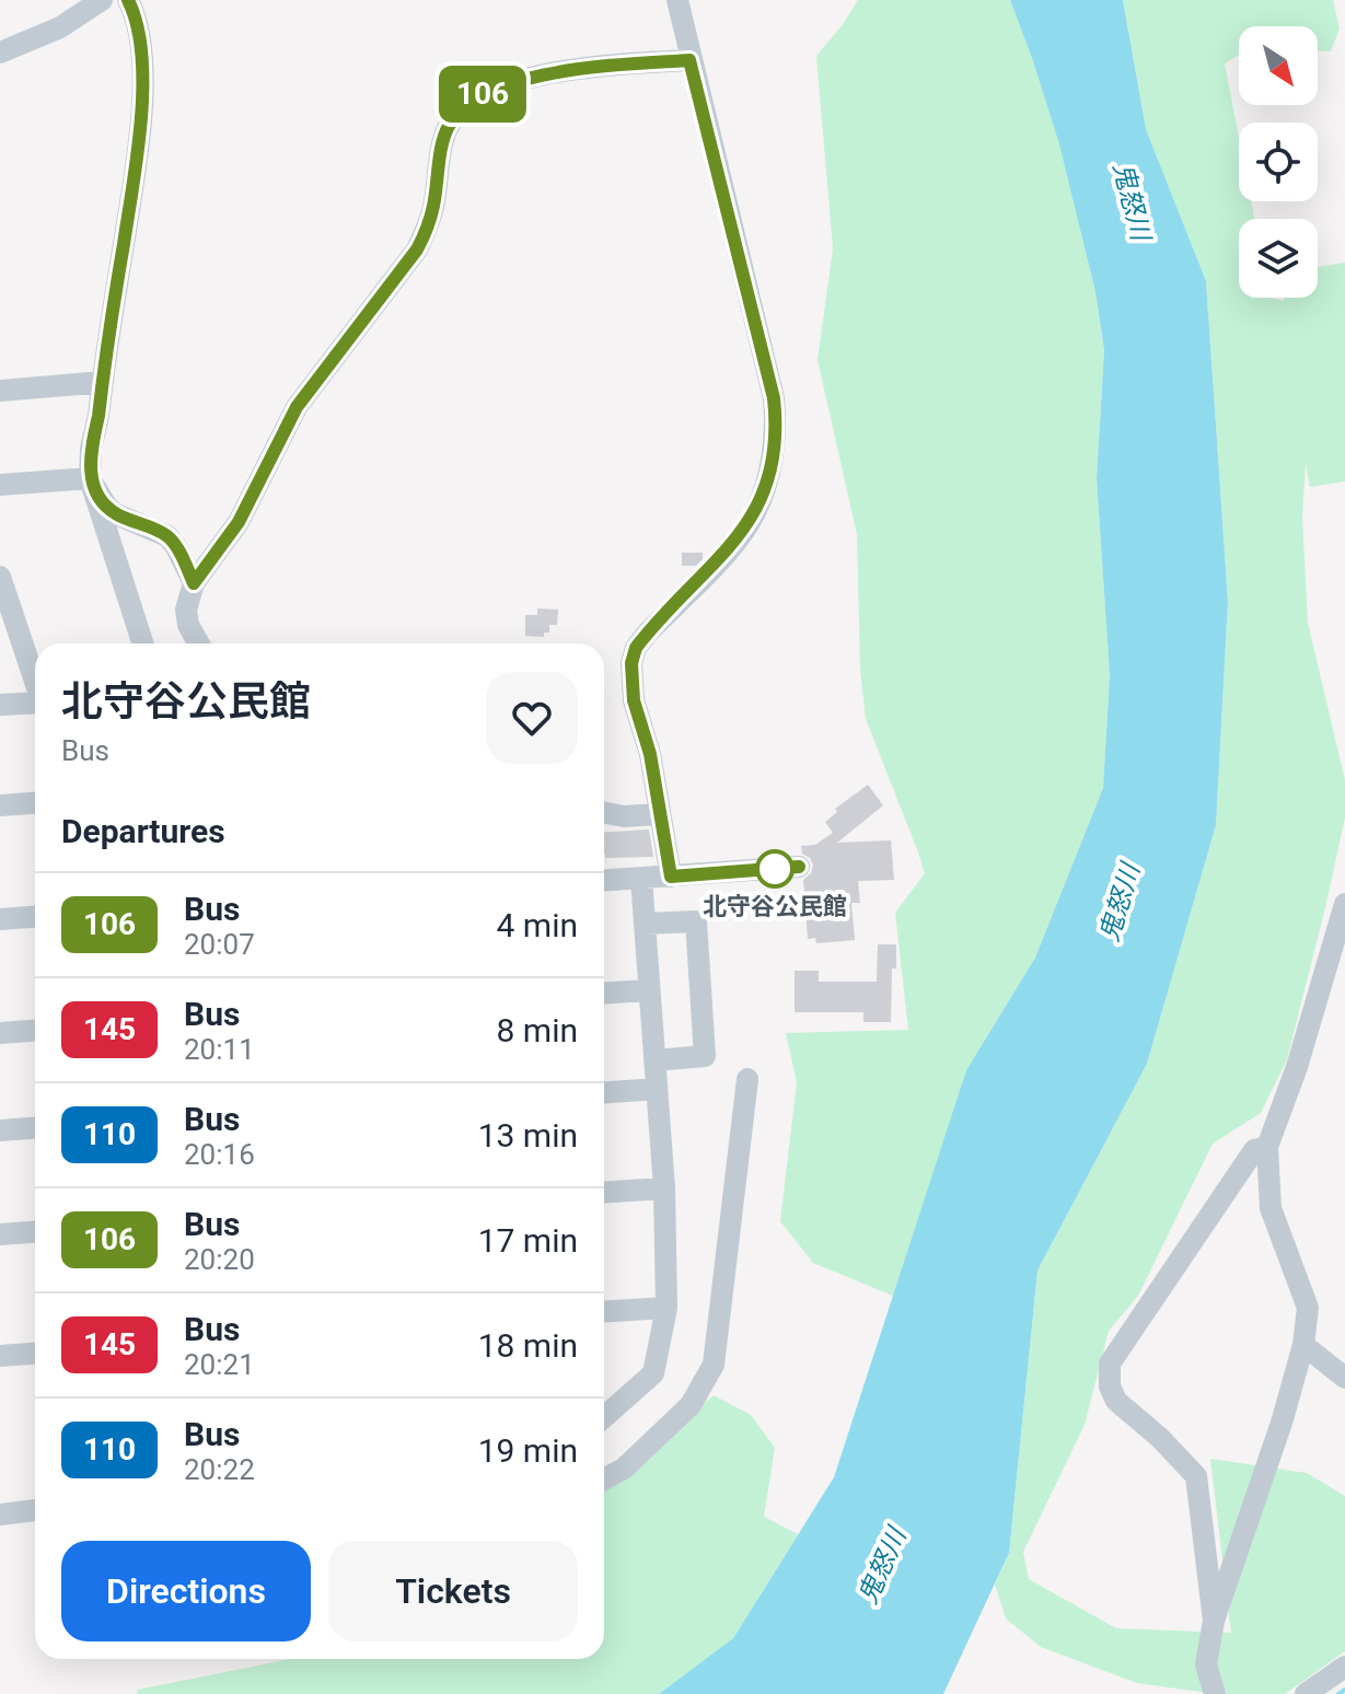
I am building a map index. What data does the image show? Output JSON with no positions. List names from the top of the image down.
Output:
{
  "water": ["鬼怒川"],
  "places": ["北守谷公民館"],
  "lines": ["bus line 106"],
  "north": "bottom right",
  "page": {
    "on_map": "106",
    "heading": [
      ["北守谷公民館", "Bus"],
      "Departures"
    ],
    "list": [
      {
        "mark": "106",
        "name": "Bus",
        "note": "20:07",
        "value": "4 min"
      },
      {
        "mark": "145",
        "name": "Bus",
        "note": "20:11",
        "value": "8 min"
      },
      {
        "mark": "110",
        "name": "Bus",
        "note": "20:16",
        "value": "13 min"
      },
      {
        "mark": "106",
        "name": "Bus",
        "note": "20:20",
        "value": "17 min"
      },
      {
        "mark": "145",
        "name": "Bus",
        "note": "20:21",
        "value": "18 min"
      },
      {
        "mark": "110",
        "name": "Bus",
        "note": "20:22",
        "value": "19 min"
      }
    ],
    "buttons": ["Directions", "Tickets"]
  }
}
